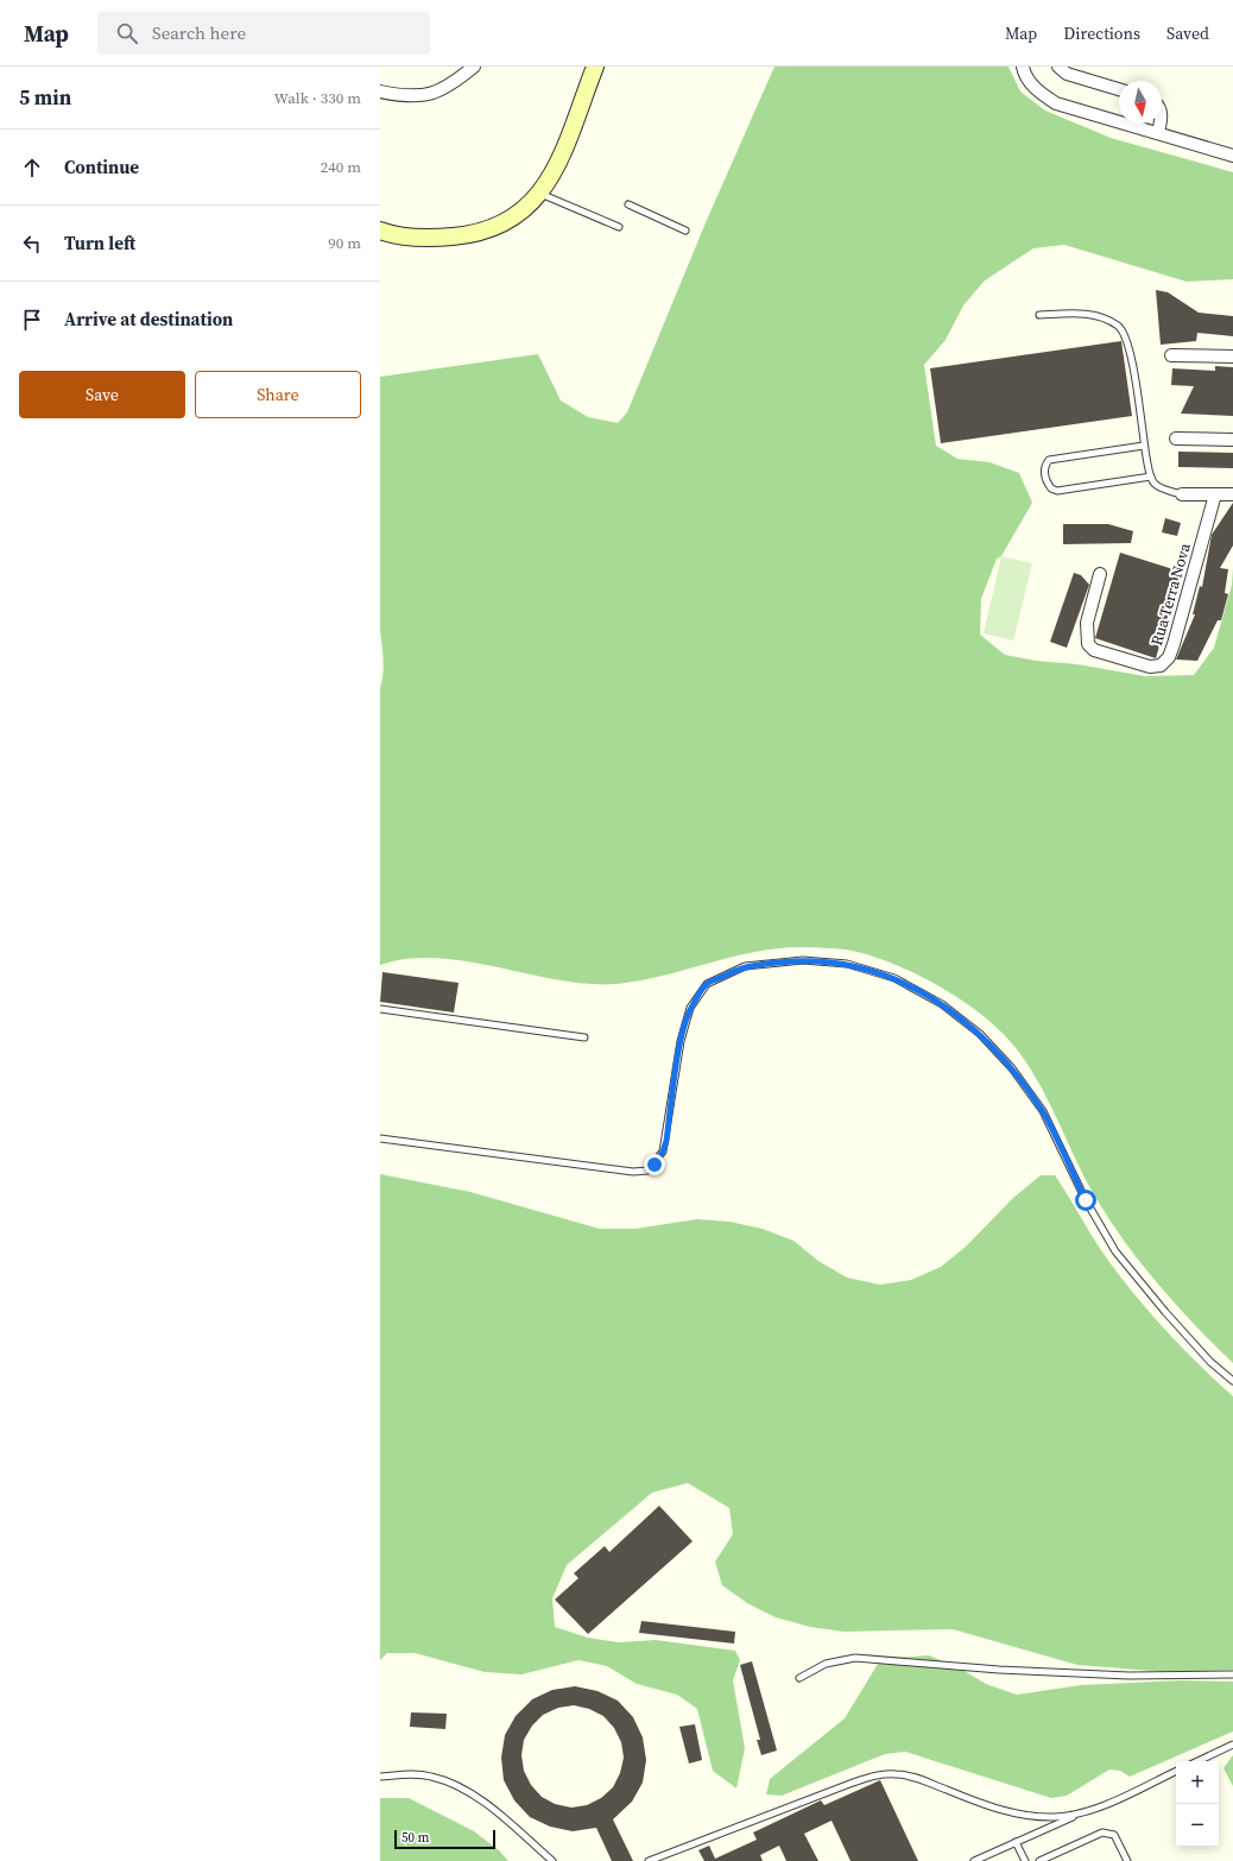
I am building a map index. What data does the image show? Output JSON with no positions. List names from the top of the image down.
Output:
{
  "streets": {
    "street": ["Rua Terra Nova"]
  },
  "scale_bar": "50 m",
  "north": "bottom",
  "page": {
    "header": "Map",
    "search": "Search here",
    "nav": ["Map", "Directions", "Saved"],
    "heading": ["5 min", "Walk · 330 m"],
    "list": [
      ["Continue", "240 m"],
      ["Turn left", "90 m"],
      "Arrive at destination"
    ],
    "buttons": ["Save", "Share"],
    "map_buttons": ["+", "−"],
    "scale": "50 m"
  }
}
